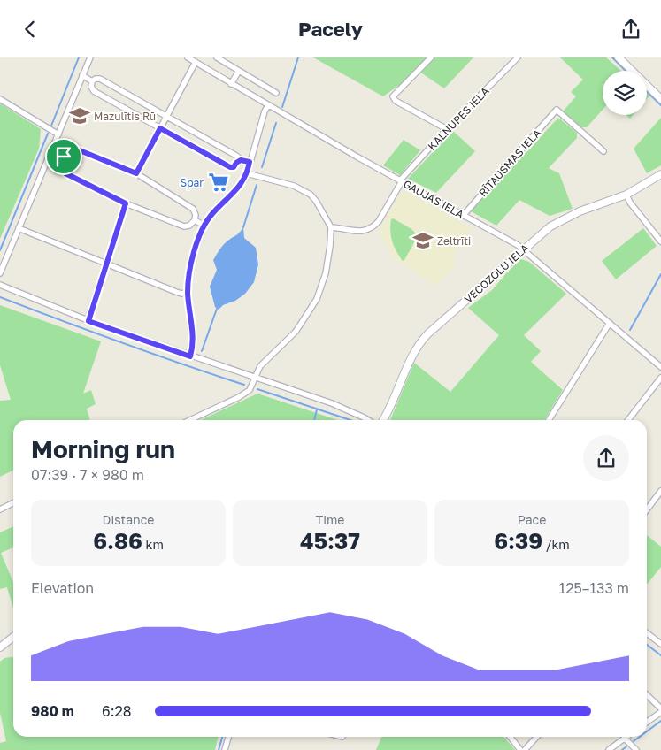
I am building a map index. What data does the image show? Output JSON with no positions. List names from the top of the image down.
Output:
{
  "streets": {
    "street": [
      "KALNUPES IELA",
      "RĪTAUSMAS IELA",
      "GAUJAS IELA",
      "VECOZOLU IELA"
    ]
  },
  "crossings": [
    ["KALNUPES IELA", "GAUJAS IELA"],
    ["RĪTAUSMAS IELA", "GAUJAS IELA"],
    ["GAUJAS IELA", "VECOZOLU IELA"]
  ],
  "places": {
    "school or university": ["Mazulītis Rū", "Zeltrīti"],
    "supermarket": ["Spar"]
  },
  "page": {
    "header": "Pacely",
    "heading": ["Morning run", "07:39 · 7 × 980 m"],
    "stats": [
      ["Distance", "6.86 km"],
      ["Time", "45:37"],
      ["Pace", "6:39 /km"]
    ],
    "chart": ["Elevation", "125–133 m"],
    "list": [
      {
        "name": "980 m",
        "note": "6:28"
      }
    ]
  }
}
